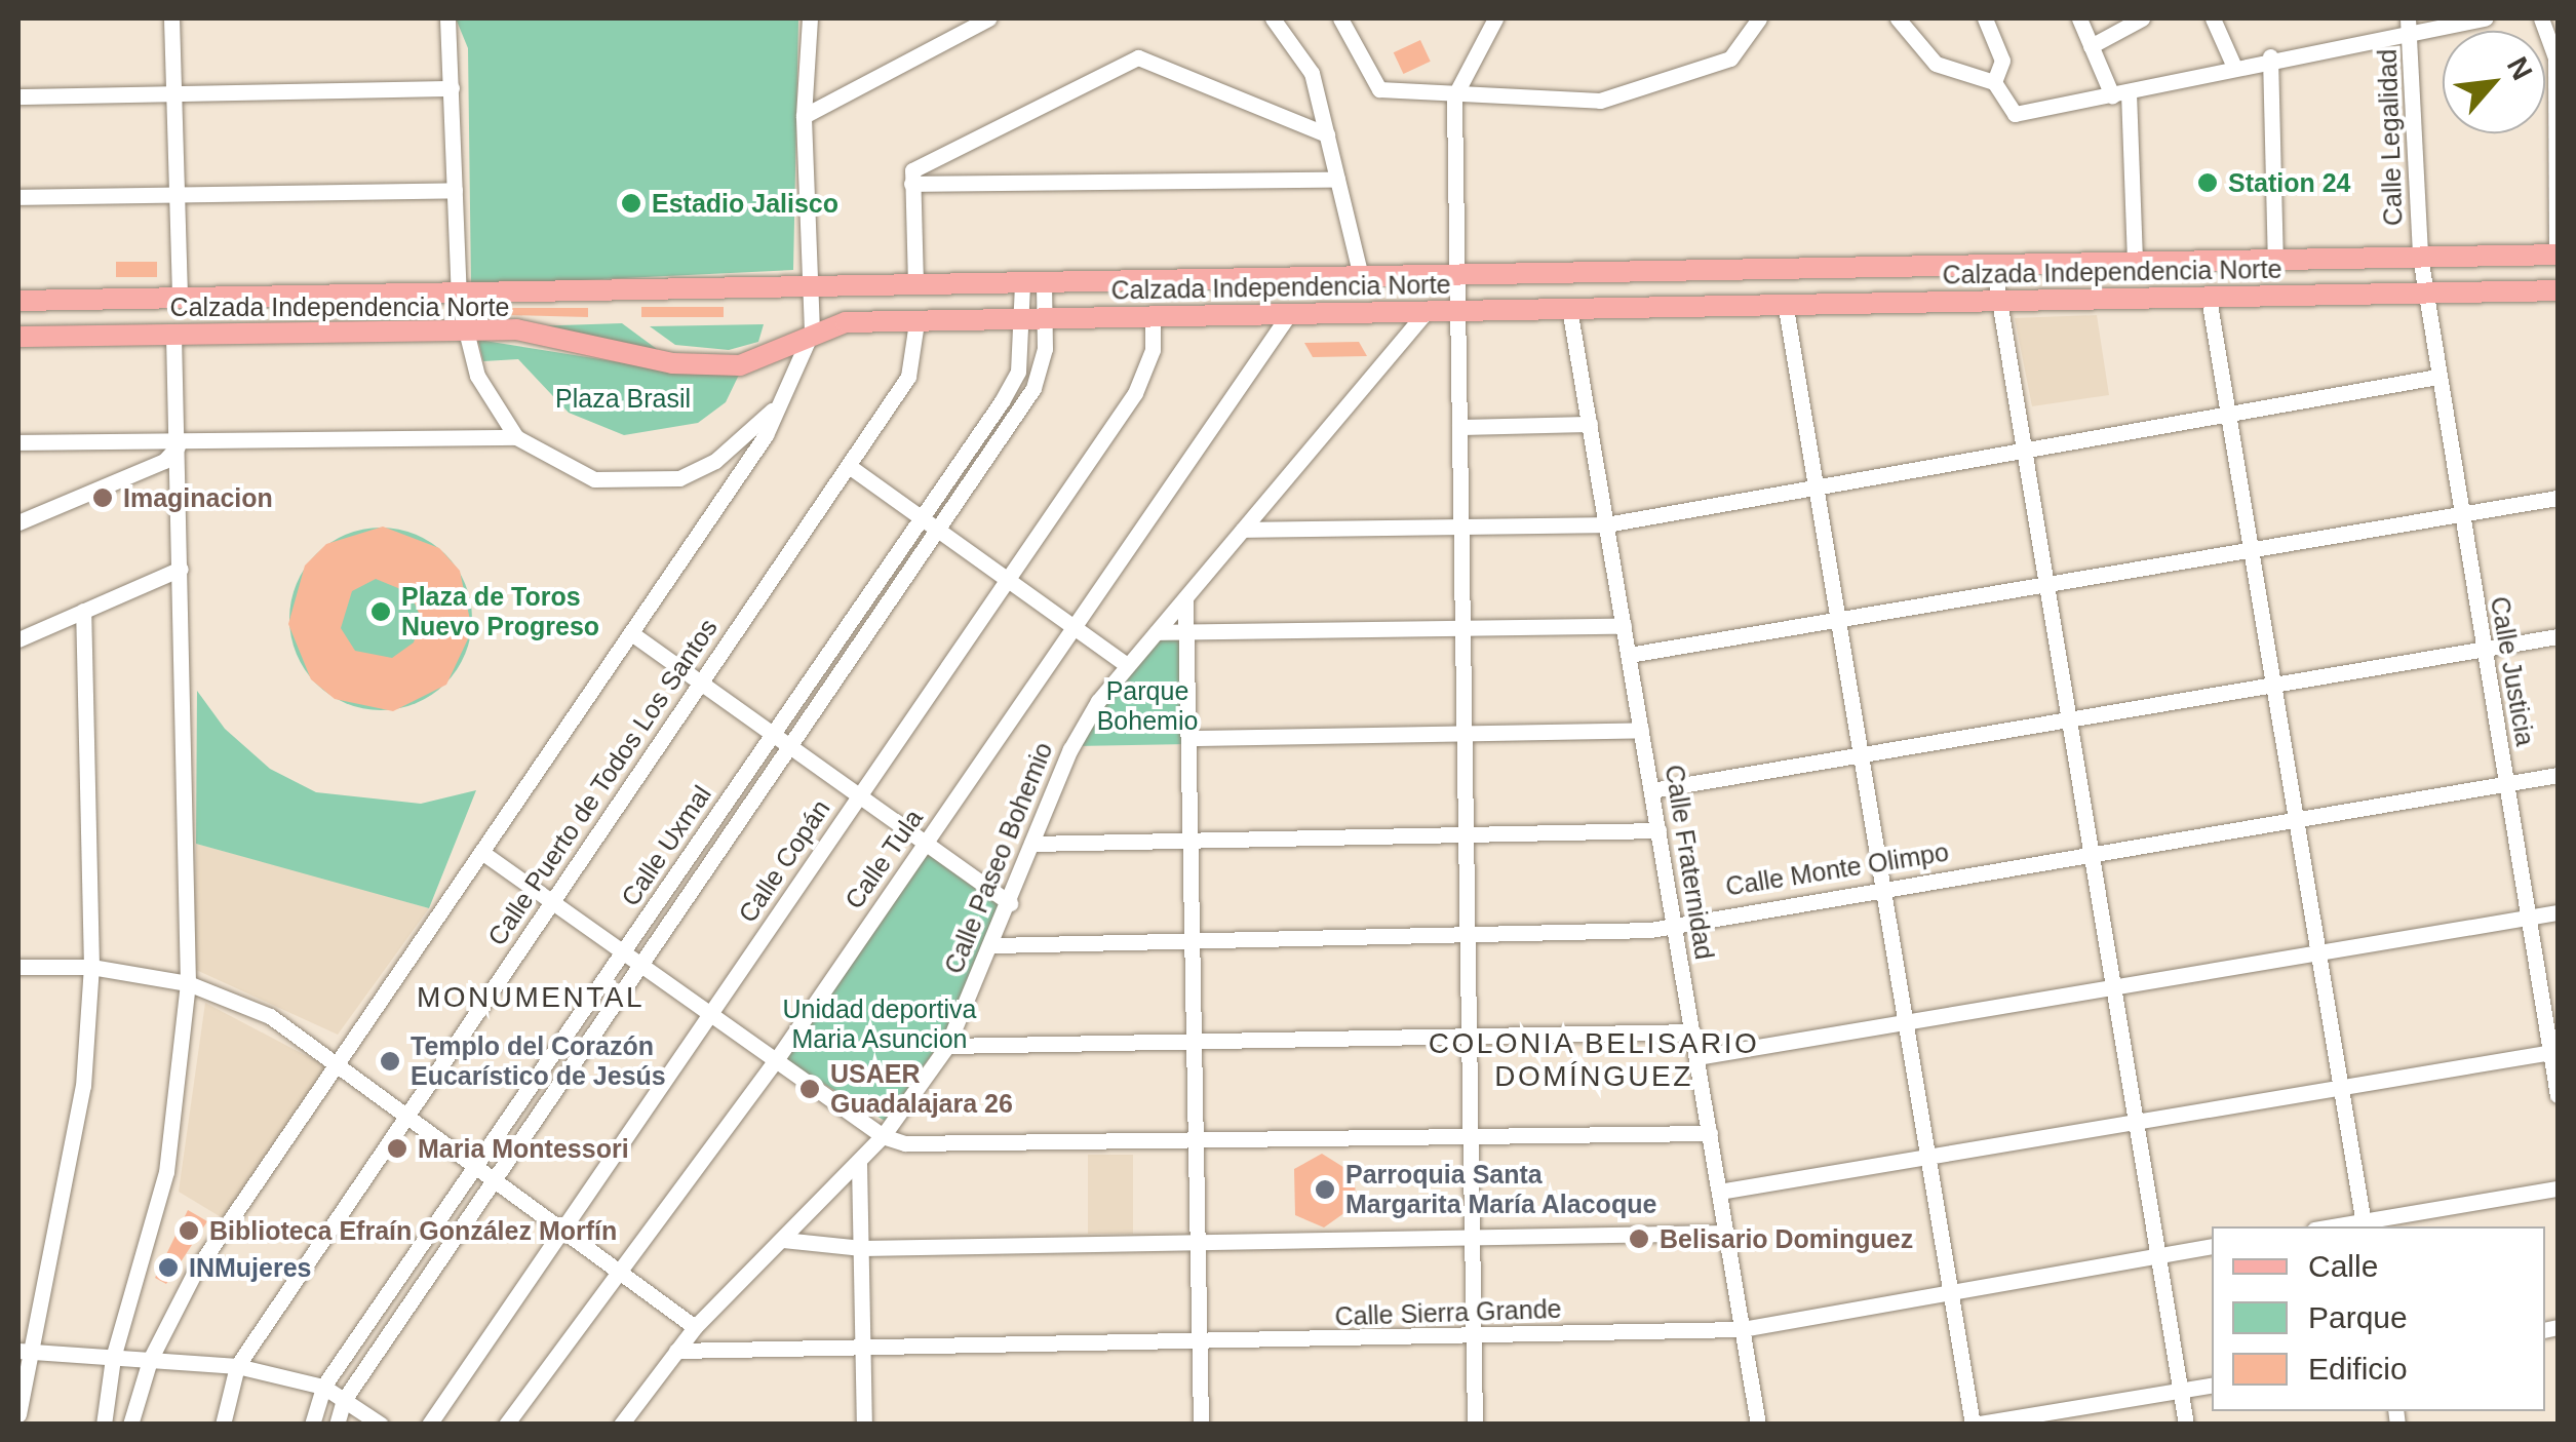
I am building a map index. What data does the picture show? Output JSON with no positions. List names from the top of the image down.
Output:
{
  "streets": {
    "main road": ["Calzada Independencia Norte"],
    "street": [
      "Calle Legalidad",
      "Calle Justicia",
      "Calle Puerto de Todos Los Santos",
      "Calle Uxmal",
      "Calle Paseo Bohemio",
      "Calle Tula",
      "Calle Copán",
      "Calle Fraternidad",
      "Calle Monte Olimpo",
      "Calle Sierra Grande"
    ]
  },
  "crossings": [
    ["Calle Legalidad", "Calzada Independencia Norte"],
    ["Calle Legalidad", "Calle Justicia"],
    ["Calzada Independencia Norte", "Calle Justicia"],
    ["Calzada Independencia Norte", "Calle Puerto de Todos Los Santos"],
    ["Calzada Independencia Norte", "Calle Uxmal"],
    ["Calzada Independencia Norte", "Calle Paseo Bohemio"],
    ["Calzada Independencia Norte", "Calle Tula"],
    ["Calzada Independencia Norte", "Calle Copán"],
    ["Calzada Independencia Norte", "Calle Fraternidad"],
    ["Calle Justicia", "Calle Monte Olimpo"],
    ["Calle Paseo Bohemio", "Calle Monte Olimpo"],
    ["Calle Paseo Bohemio", "Calle Sierra Grande"],
    ["Calle Fraternidad", "Calle Monte Olimpo"],
    ["Calle Fraternidad", "Calle Sierra Grande"]
  ],
  "districts": ["MONUMENTAL", "COLONIA BELISARIO DOMÍNGUEZ"],
  "parks": ["Plaza Brasil", "Parque Bohemio", "Unidad deportiva Maria Asuncion"],
  "places": [
    "Station 24",
    "Estadio Jalisco",
    "Imaginacion",
    "Plaza de Toros Nuevo Progreso",
    "Templo del Corazón Eucarístico de Jesús",
    "USAER Guadalajara 26",
    "Maria Montessori",
    "Parroquia Santa Margarita María Alacoque",
    "Biblioteca Efraín González Morfín",
    "Belisario Dominguez",
    "INMujeres"
  ],
  "legend": ["Calle", "Parque", "Edificio"],
  "north": "top right"
}
